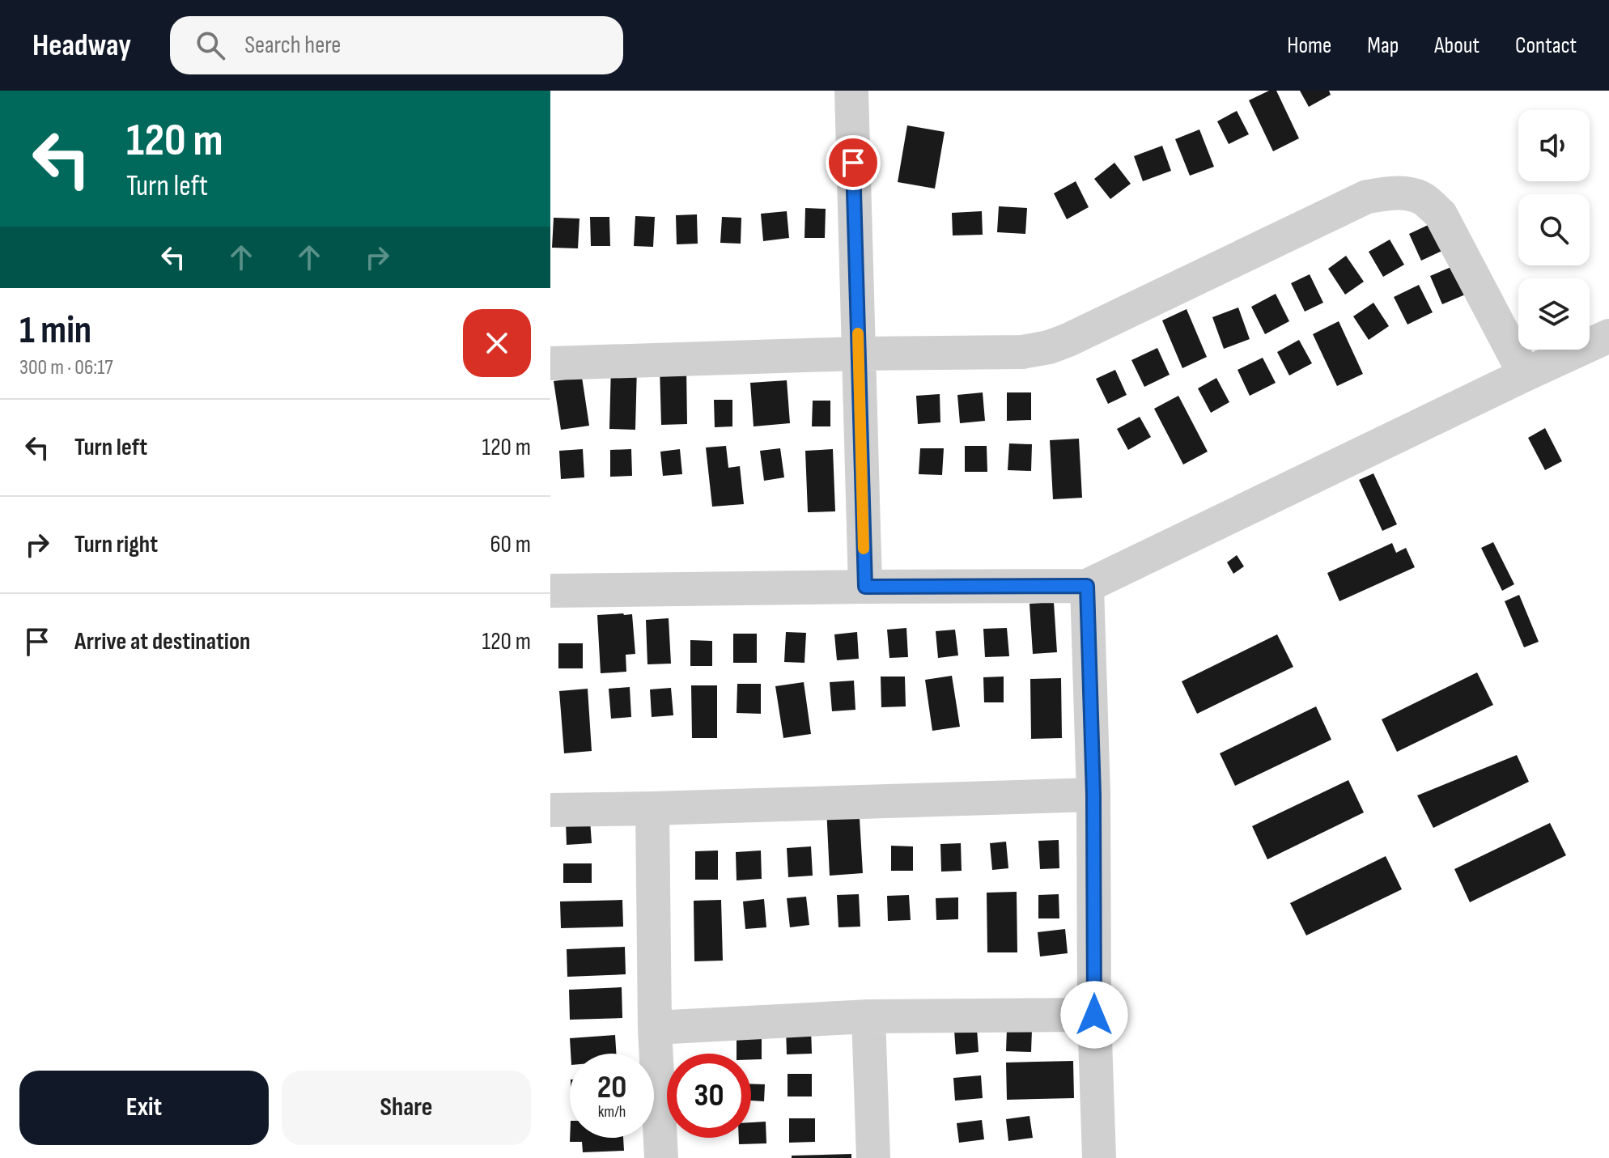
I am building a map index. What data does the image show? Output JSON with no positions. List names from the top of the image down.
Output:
{
  "page": {
    "header": "Headway",
    "search": "Search here",
    "nav": [
      "Home",
      "Map",
      "About",
      "Contact"
    ],
    "turn": ["120 m", "Turn left"],
    "heading": ["1 min", "300 m · 06:17"],
    "list": [
      {
        "name": "Turn left",
        "value": "120 m"
      },
      {
        "name": "Turn right",
        "value": "60 m"
      },
      {
        "name": "Arrive at destination",
        "value": "120 m"
      }
    ],
    "speed": "20 km/h",
    "limit": "30",
    "buttons": ["Exit", "Share"]
  }
}
